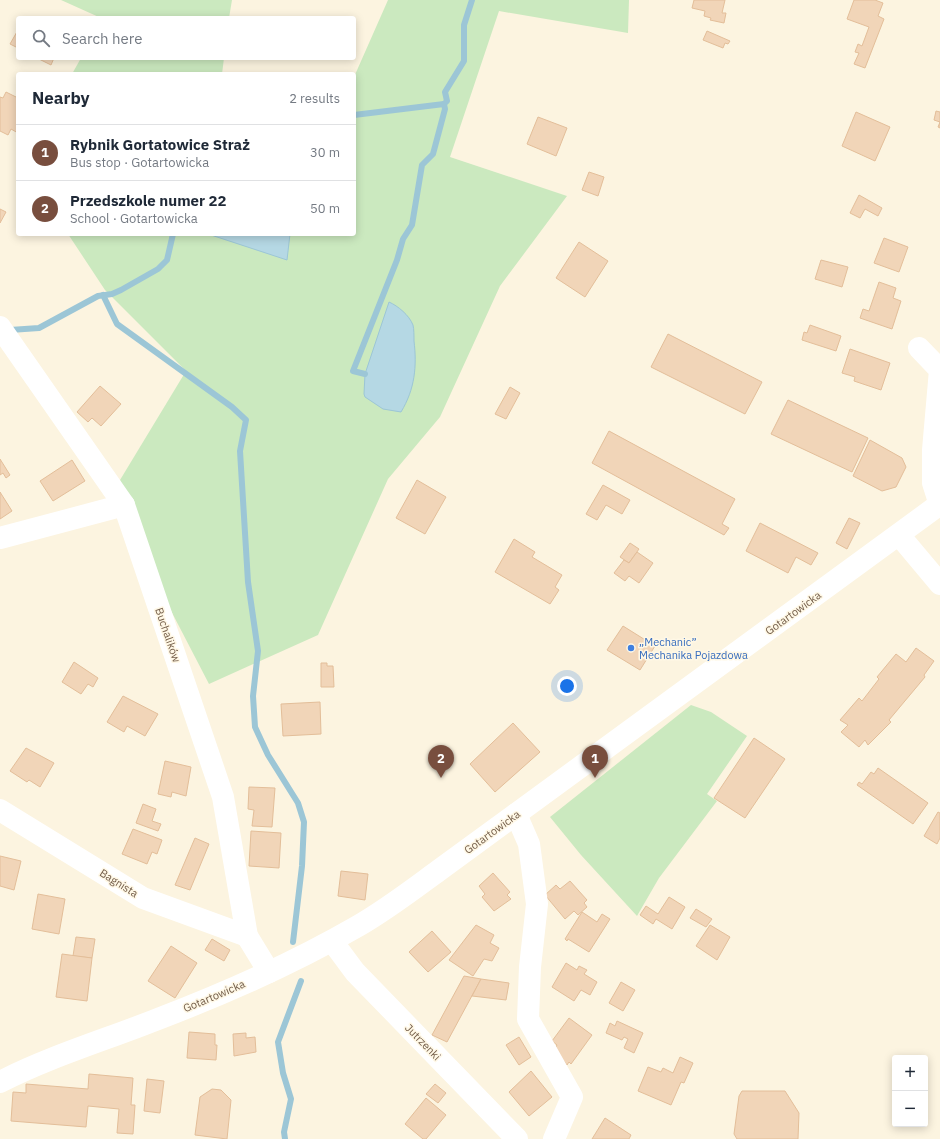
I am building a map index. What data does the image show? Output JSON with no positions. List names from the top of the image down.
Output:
{
  "streets": {
    "street": [
      "Gotartowicka",
      "Buchalików",
      "Bagnista",
      "Jutrzenki"
    ]
  },
  "crossings": [
    ["Gotartowicka", "Buchalików"],
    ["Gotartowicka", "Jutrzenki"],
    ["Buchalików", "Bagnista"]
  ],
  "places": ["„Mechanic” Mechanika Pojazdowa"],
  "page": {
    "search": "Search here",
    "heading": ["Nearby", "2 results"],
    "list": [
      {
        "mark": "1",
        "name": "Rybnik Gortatowice Straż",
        "note": "Bus stop · Gotartowicka",
        "value": "30 m"
      },
      {
        "mark": "2",
        "name": "Przedszkole numer 22",
        "note": "School · Gotartowicka",
        "value": "50 m"
      }
    ],
    "pins": ["1", "2"],
    "map_buttons": ["+", "−"]
  }
}
